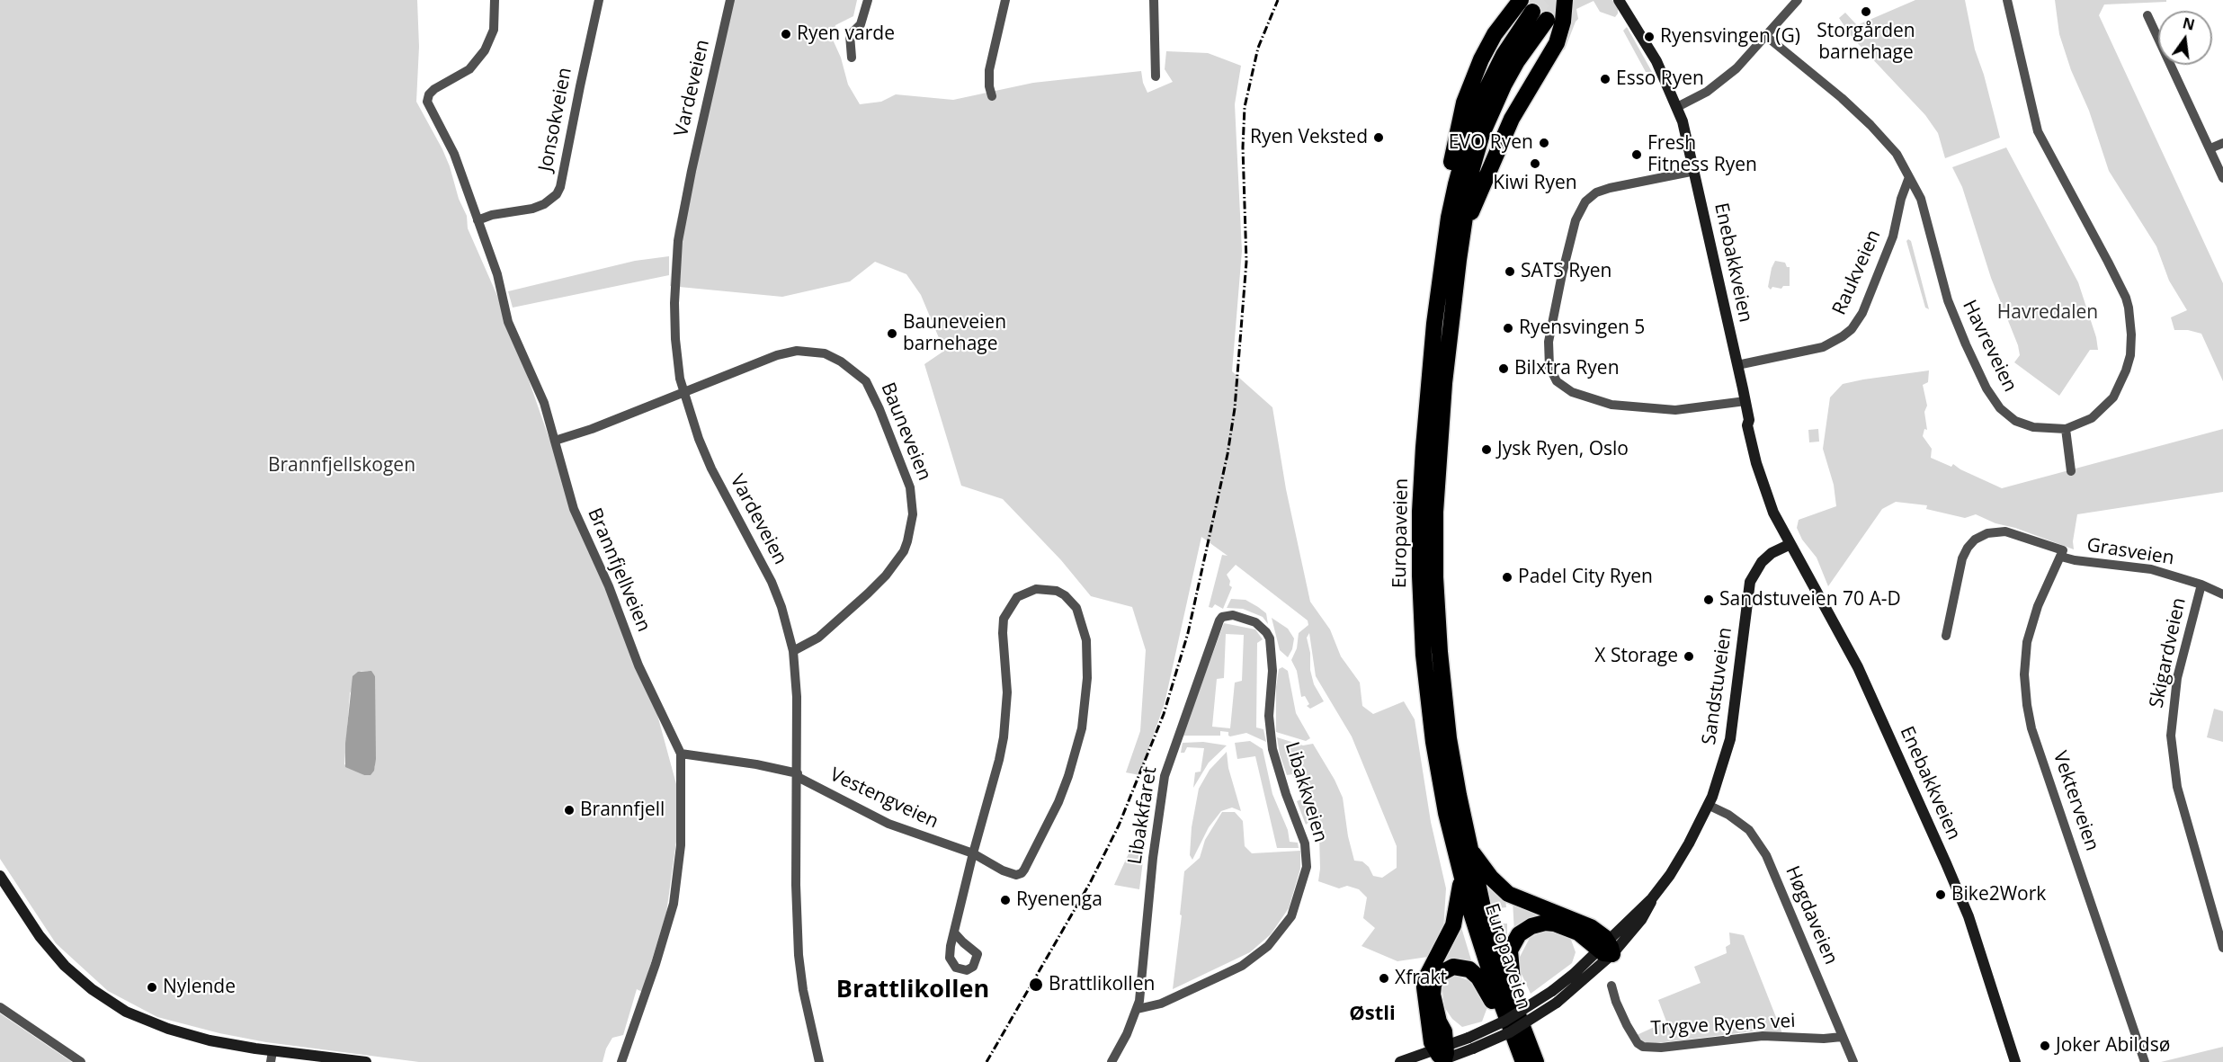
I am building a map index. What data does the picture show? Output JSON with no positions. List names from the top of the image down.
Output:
{
  "streets": {
    "highway": ["Europaveien"],
    "main road": ["Enebakkveien", "Sandstuveien"],
    "street": [
      "Vardeveien",
      "Jonsokveien",
      "Raukveien",
      "Havreveien",
      "Bauneveien",
      "Grasveien",
      "Brannfjellveien",
      "Skigardveien",
      "Libakkveien",
      "Vestengveien",
      "Vekterveien",
      "Libakkfaret",
      "Høgdaveien",
      "Trygve Ryens vei"
    ]
  },
  "crossings": [
    ["Vardeveien", "Bauneveien"],
    ["Vardeveien", "Vestengveien"],
    ["Jonsokveien", "Brannfjellveien"],
    ["Enebakkveien", "Raukveien"],
    ["Enebakkveien", "Sandstuveien"],
    ["Raukveien", "Havreveien"],
    ["Bauneveien", "Brannfjellveien"],
    ["Grasveien", "Skigardveien"],
    ["Grasveien", "Vekterveien"],
    ["Brannfjellveien", "Vestengveien"],
    ["Sandstuveien", "Høgdaveien"],
    ["Libakkveien", "Libakkfaret"],
    ["Høgdaveien", "Trygve Ryens vei"]
  ],
  "districts": ["Brattlikollen", "Østli"],
  "parks": ["Havredalen", "Brannfjellskogen"],
  "places": [
    "Storgården barnehage",
    "Ryen varde",
    "Ryensvingen (G)",
    "Esso Ryen",
    "Ryen Veksted",
    "EVO Ryen",
    "Fresh Fitness Ryen",
    "Kiwi Ryen",
    "SATS Ryen",
    "Ryensvingen 5",
    "Bauneveien barnehage",
    "Bilxtra Ryen",
    "Jysk Ryen, Oslo",
    "Padel City Ryen",
    "Sandstuveien 70 A-D",
    "X Storage",
    "Brannfjell",
    "Bike2Work",
    "Ryenenga",
    "Xfrakt",
    "Brattlikollen",
    "Nylende",
    "Joker Abildsø"
  ],
  "north": "top"
}
